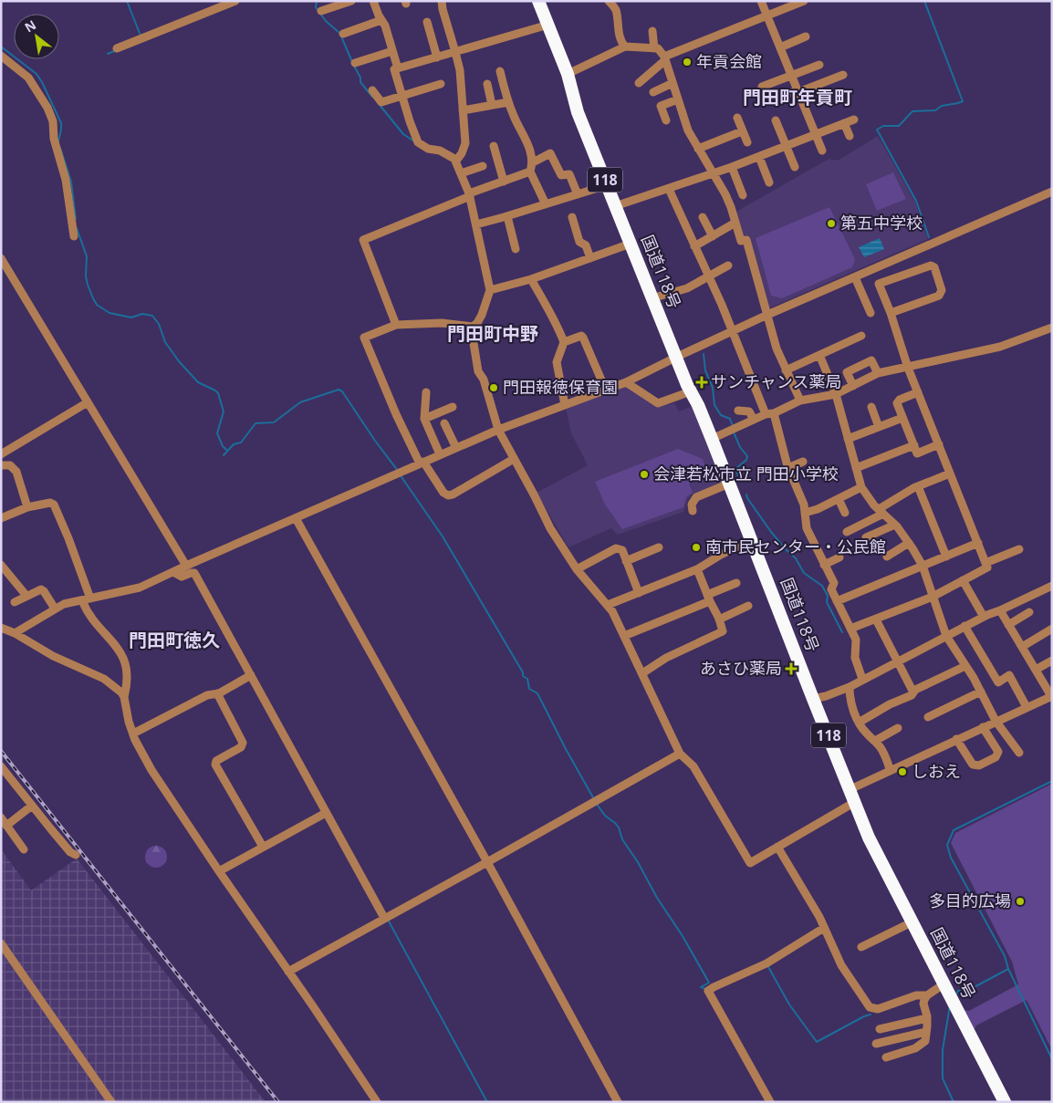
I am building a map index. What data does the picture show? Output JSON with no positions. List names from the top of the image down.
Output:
{
  "streets": {
    "highway": ["118", "国道118号"]
  },
  "districts": ["門田町年貢町", "門田町中野", "門田町徳久"],
  "places": {
    "other": [
      "年貢会館",
      "第五中学校",
      "門田報徳保育園",
      "会津若松市立 門田小学校",
      "南市民センター・公民館",
      "しおえ",
      "多目的広場"
    ],
    "health": ["サンチャンス薬局", "あさひ薬局"]
  },
  "north": "top left"
}
